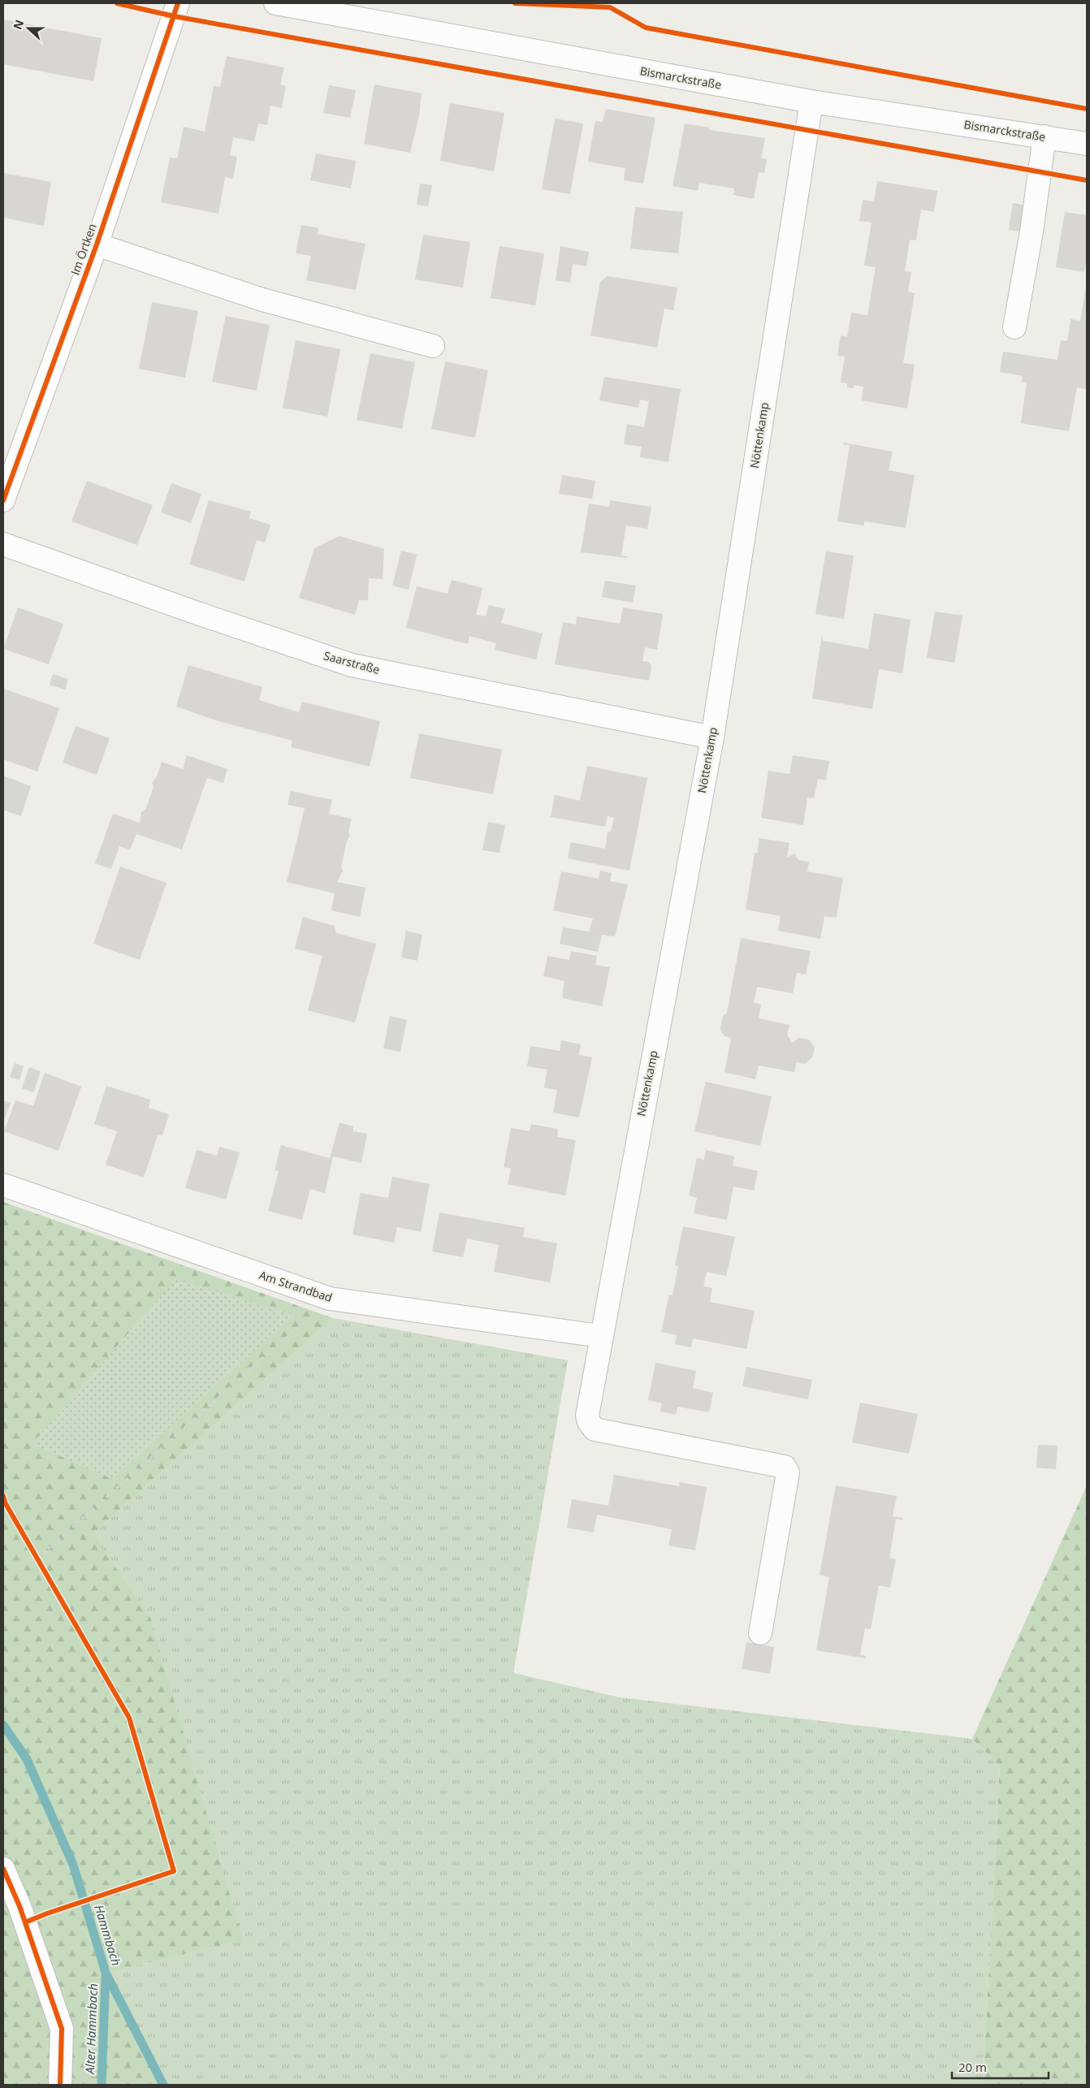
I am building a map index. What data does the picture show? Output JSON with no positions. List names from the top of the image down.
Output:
{
  "streets": {
    "street": [
      "Bismarckstraße",
      "Im Örtken",
      "Nöttenkamp",
      "Saarstraße",
      "Am Strandbad"
    ]
  },
  "crossings": [
    ["Bismarckstraße", "Nöttenkamp"],
    ["Nöttenkamp", "Saarstraße"],
    ["Nöttenkamp", "Am Strandbad"]
  ],
  "water": ["Hammbach", "Alter Hammbach"],
  "scale_bar": "20 m",
  "north": "left"
}
